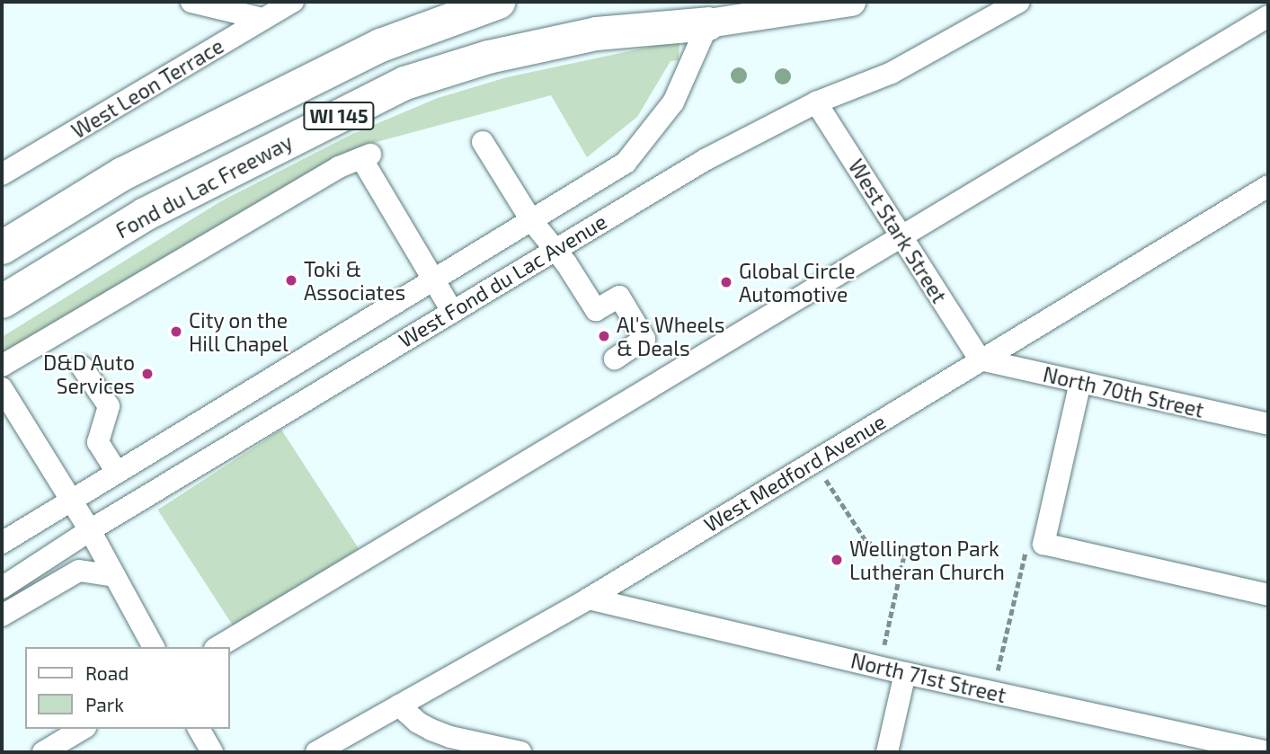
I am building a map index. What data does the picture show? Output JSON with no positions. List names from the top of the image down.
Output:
{
  "streets": {
    "highway": ["WI 145", "Fond du Lac Freeway"],
    "street": [
      "West Leon Terrace",
      "West Stark Street",
      "West Fond du Lac Avenue",
      "North 70th Street",
      "West Medford Avenue",
      "North 71st Street"
    ]
  },
  "crossings": [
    ["WI 145", "Fond du Lac Freeway"],
    ["WI 145", "West Fond du Lac Avenue"],
    ["Fond du Lac Freeway", "West Fond du Lac Avenue"],
    ["West Stark Street", "West Fond du Lac Avenue"],
    ["West Stark Street", "North 70th Street"],
    ["West Stark Street", "West Medford Avenue"],
    ["North 70th Street", "West Medford Avenue"],
    ["West Medford Avenue", "North 71st Street"]
  ],
  "places": [
    "Toki & Associates",
    "Global Circle Automotive",
    "City on the Hill Chapel",
    "Al's Wheels & Deals",
    "D&D Auto Services",
    "Wellington Park Lutheran Church"
  ],
  "legend": ["Road", "Park"]
}
